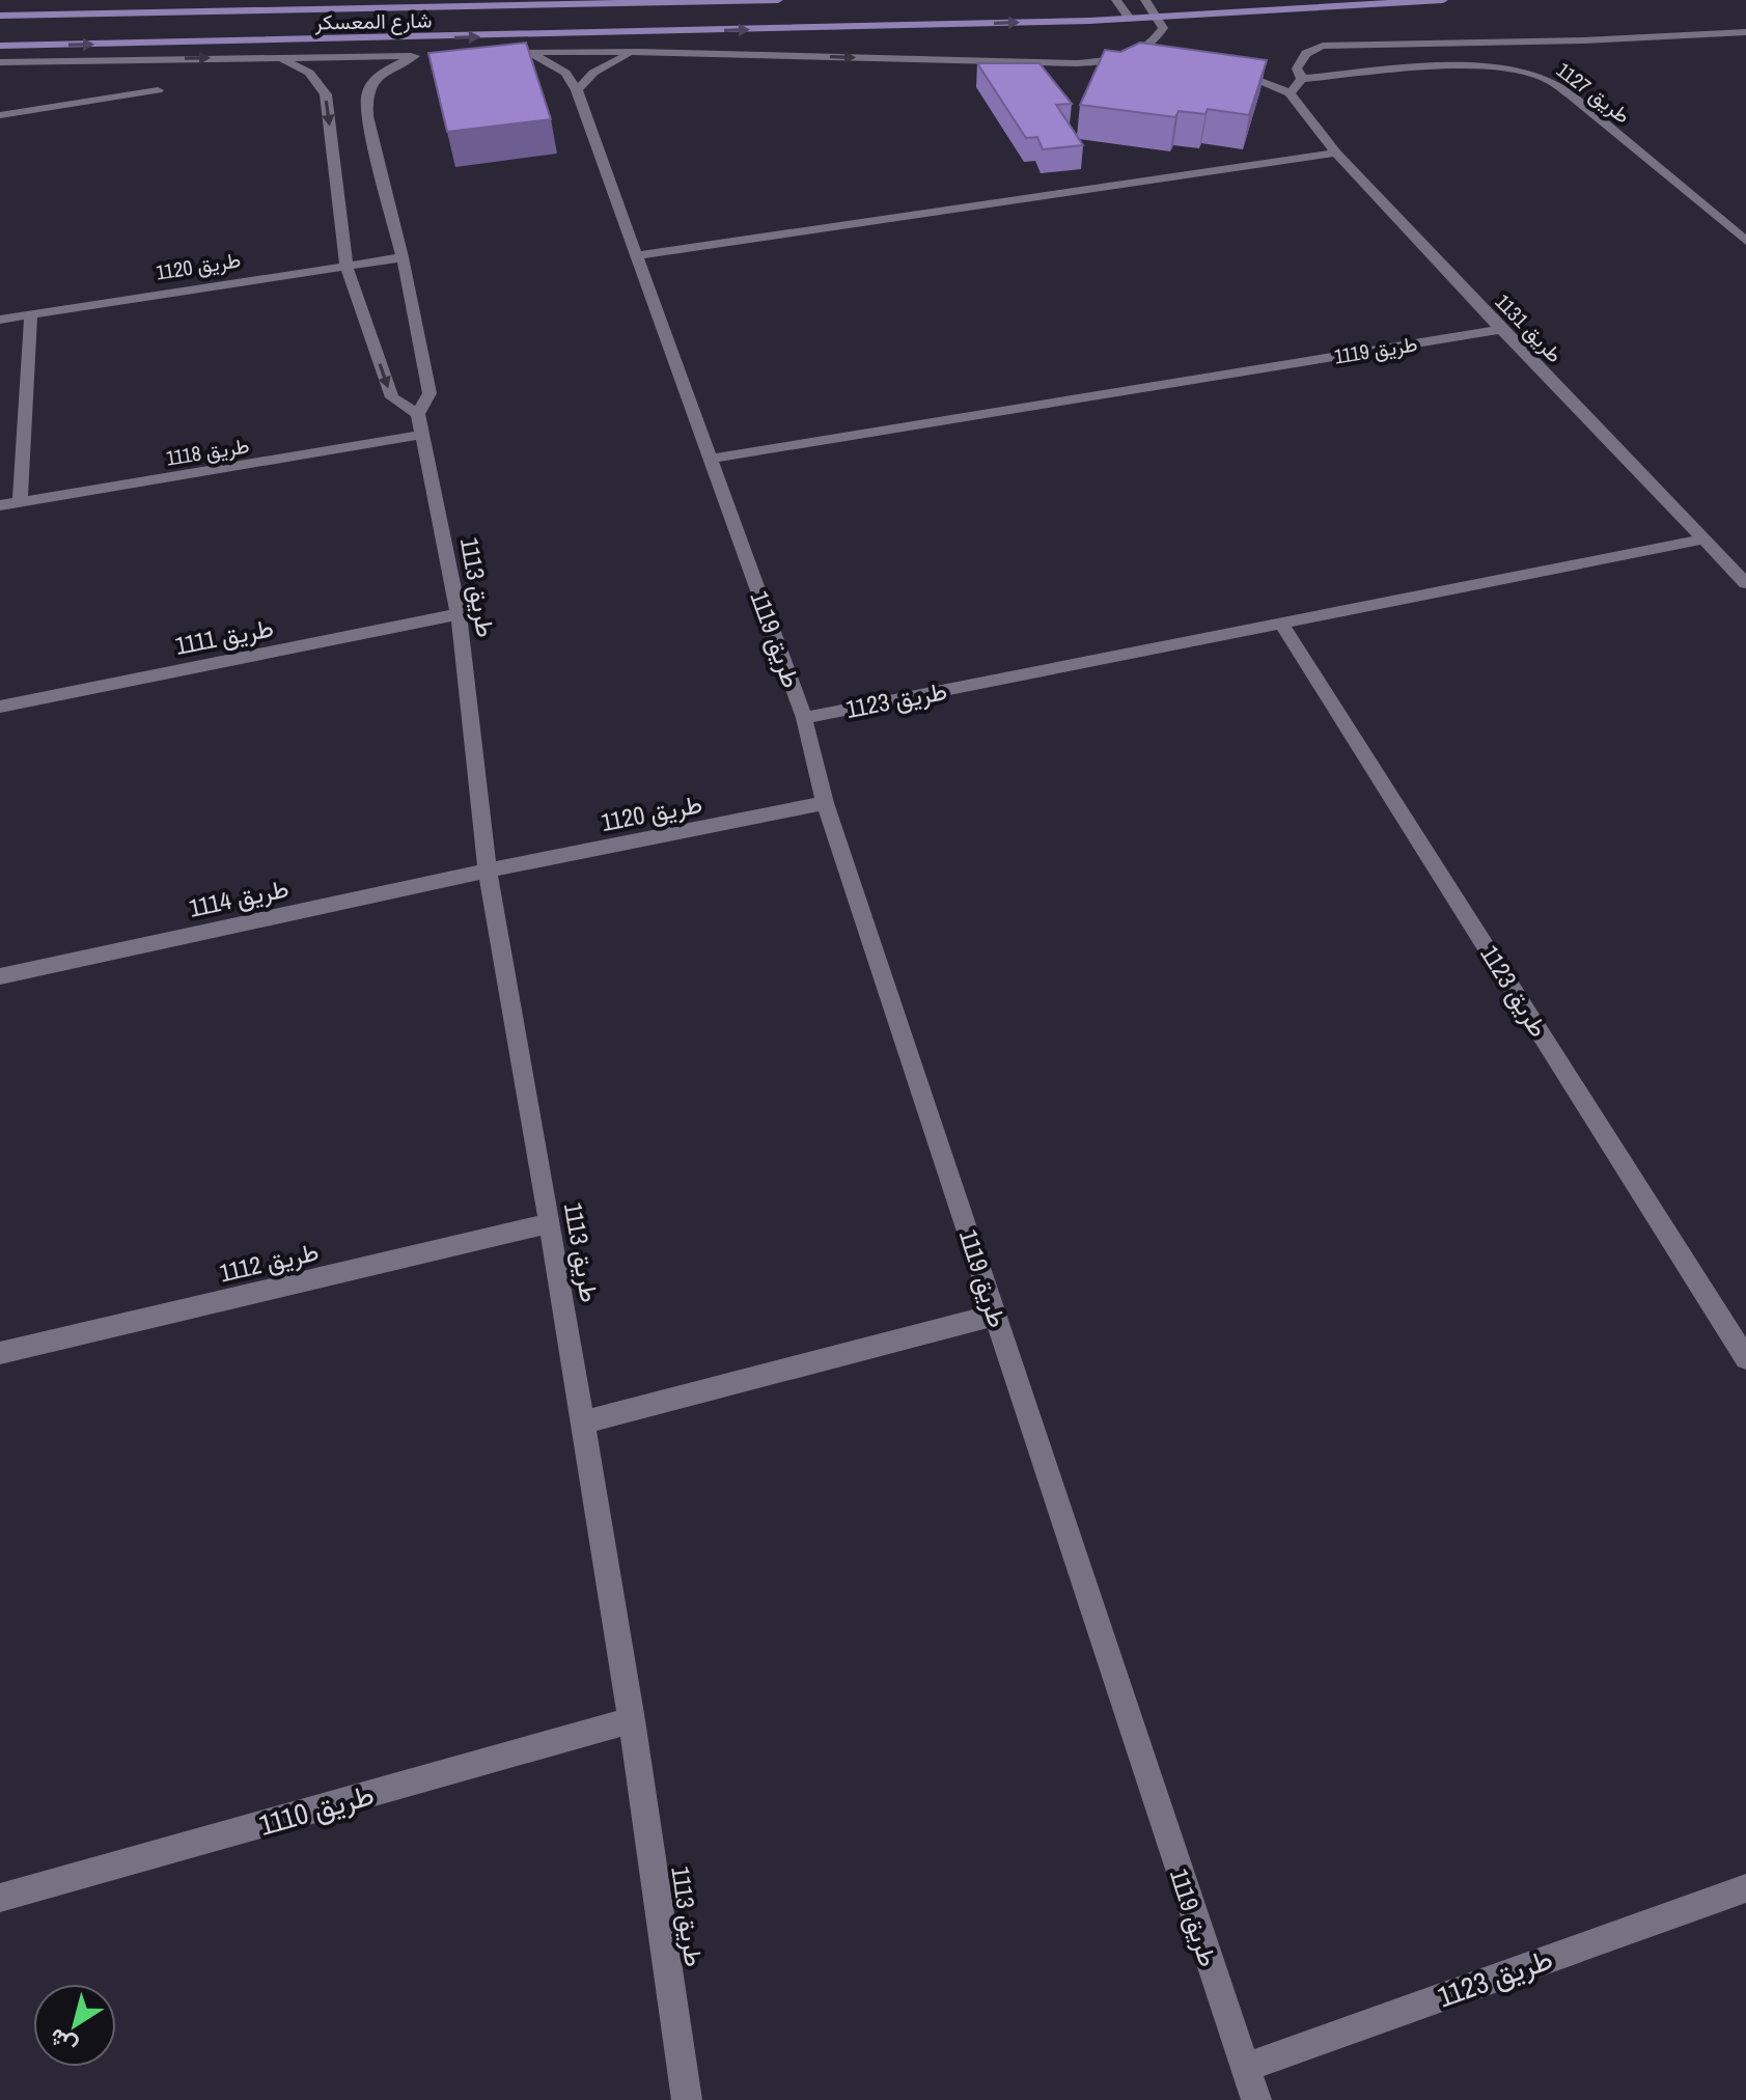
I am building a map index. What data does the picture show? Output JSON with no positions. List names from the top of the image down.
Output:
{
  "streets": {
    "main road": ["شارع المعسكر"],
    "street": [
      "طريق 1127",
      "طريق 1120",
      "طريق 1131",
      "طريق 1119",
      "طريق 1118",
      "طريق 1113",
      "طريق 1111",
      "طريق 1123",
      "طريق 1114",
      "طريق 1112",
      "طريق 1110"
    ]
  },
  "crossings": [
    ["طريق 1120", "طريق 1119"],
    ["طريق 1120", "طريق 1113"],
    ["طريق 1120", "طريق 1114"],
    ["طريق 1131", "طريق 1119"],
    ["طريق 1131", "طريق 1123"],
    ["طريق 1119", "طريق 1123"],
    ["طريق 1118", "طريق 1113"],
    ["طريق 1113", "طريق 1111"],
    ["طريق 1113", "طريق 1114"],
    ["طريق 1113", "طريق 1112"],
    ["طريق 1113", "طريق 1110"]
  ],
  "north": "bottom left"
}
